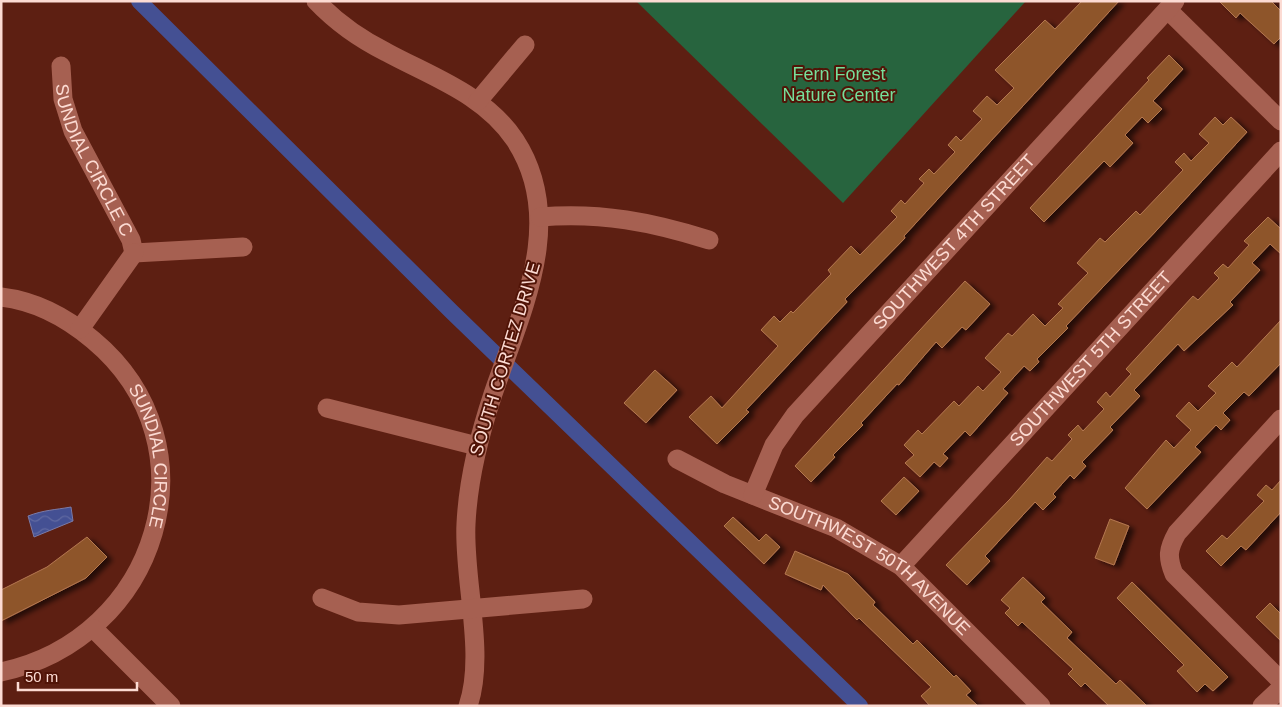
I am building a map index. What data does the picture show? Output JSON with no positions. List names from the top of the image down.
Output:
{
  "streets": {
    "street": [
      "SUNDIAL CIRCLE C",
      "SOUTHWEST 4TH STREET",
      "SOUTH CORTEZ DRIVE",
      "SOUTHWEST 5TH STREET",
      "SUNDIAL CIRCLE",
      "SOUTHWEST 50TH AVENUE"
    ]
  },
  "crossings": [
    ["SUNDIAL CIRCLE C", "SUNDIAL CIRCLE"],
    ["SOUTHWEST 4TH STREET", "SOUTHWEST 50TH AVENUE"],
    ["SOUTHWEST 5TH STREET", "SOUTHWEST 50TH AVENUE"]
  ],
  "parks": ["Fern Forest Nature Center"],
  "scale_bar": "50 m"
}
